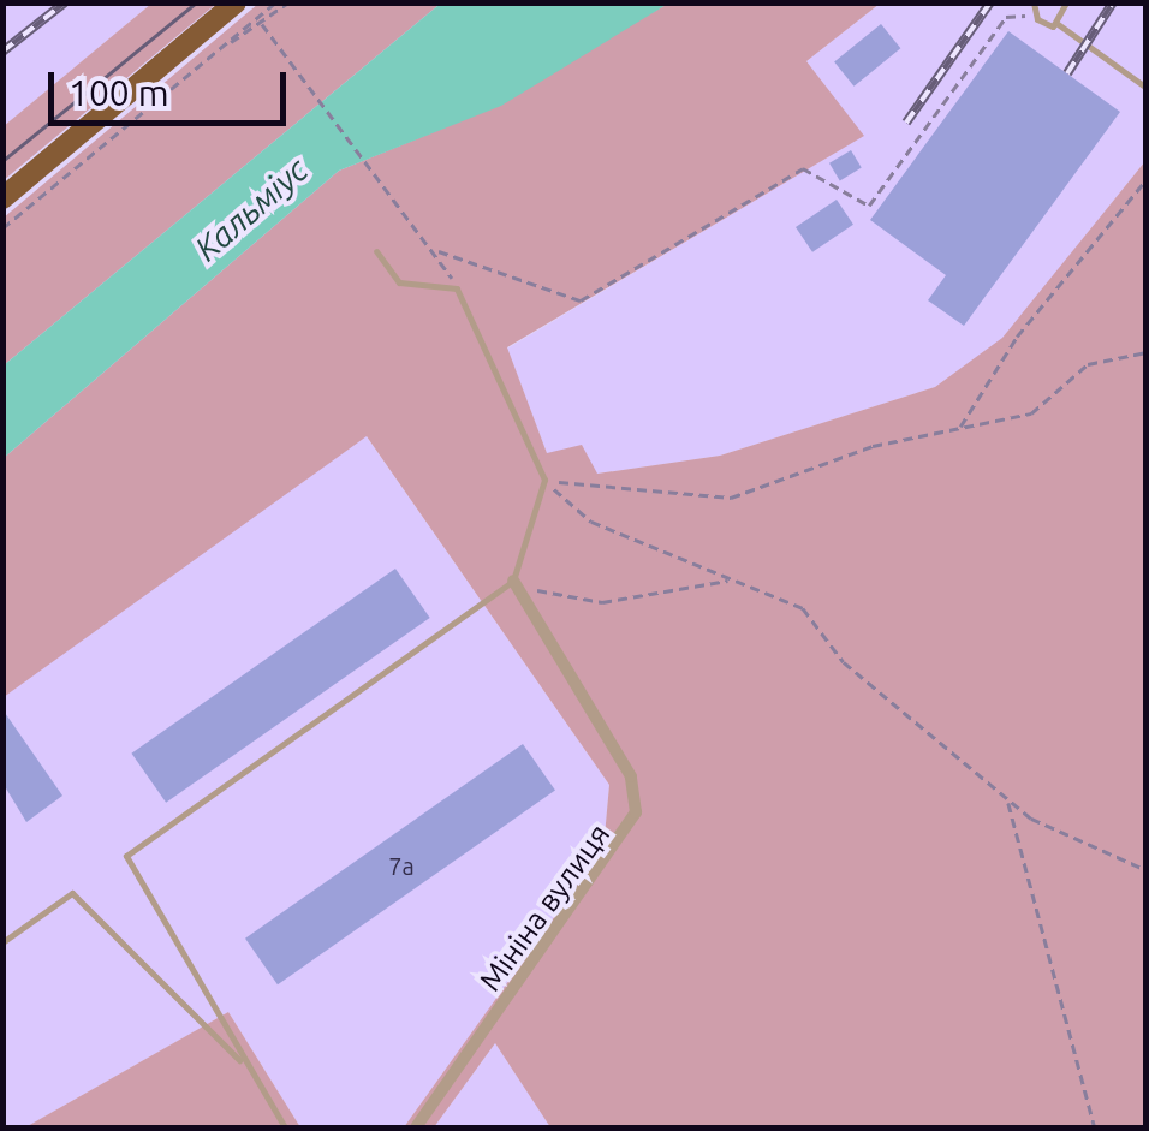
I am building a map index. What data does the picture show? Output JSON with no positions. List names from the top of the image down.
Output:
{
  "streets": {
    "street": ["Мініна вулиця"]
  },
  "water": ["Кальміус"],
  "house_numbers": ["7а"],
  "scale_bar": "100 m"
}
